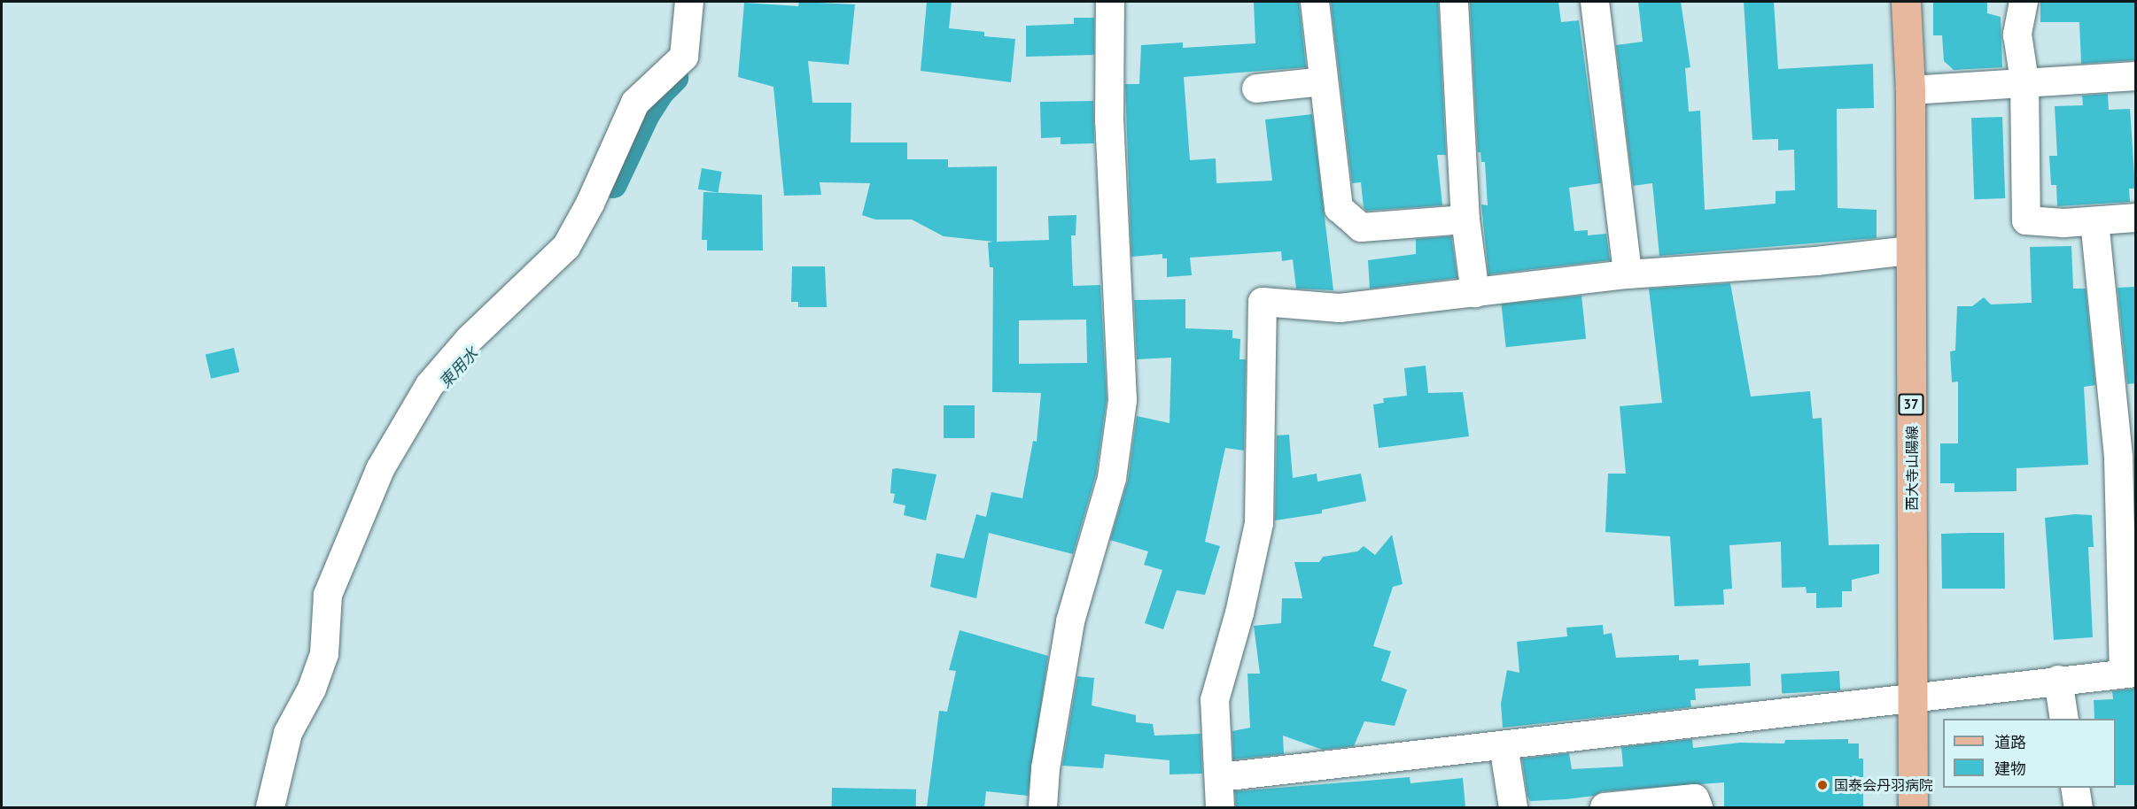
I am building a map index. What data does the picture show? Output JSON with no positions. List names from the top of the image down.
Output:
{
  "streets": {
    "main road": ["37", "西大寺山陽線"]
  },
  "water": ["東用水"],
  "places": ["国泰会丹羽病院"],
  "legend": ["道路", "建物"]
}
